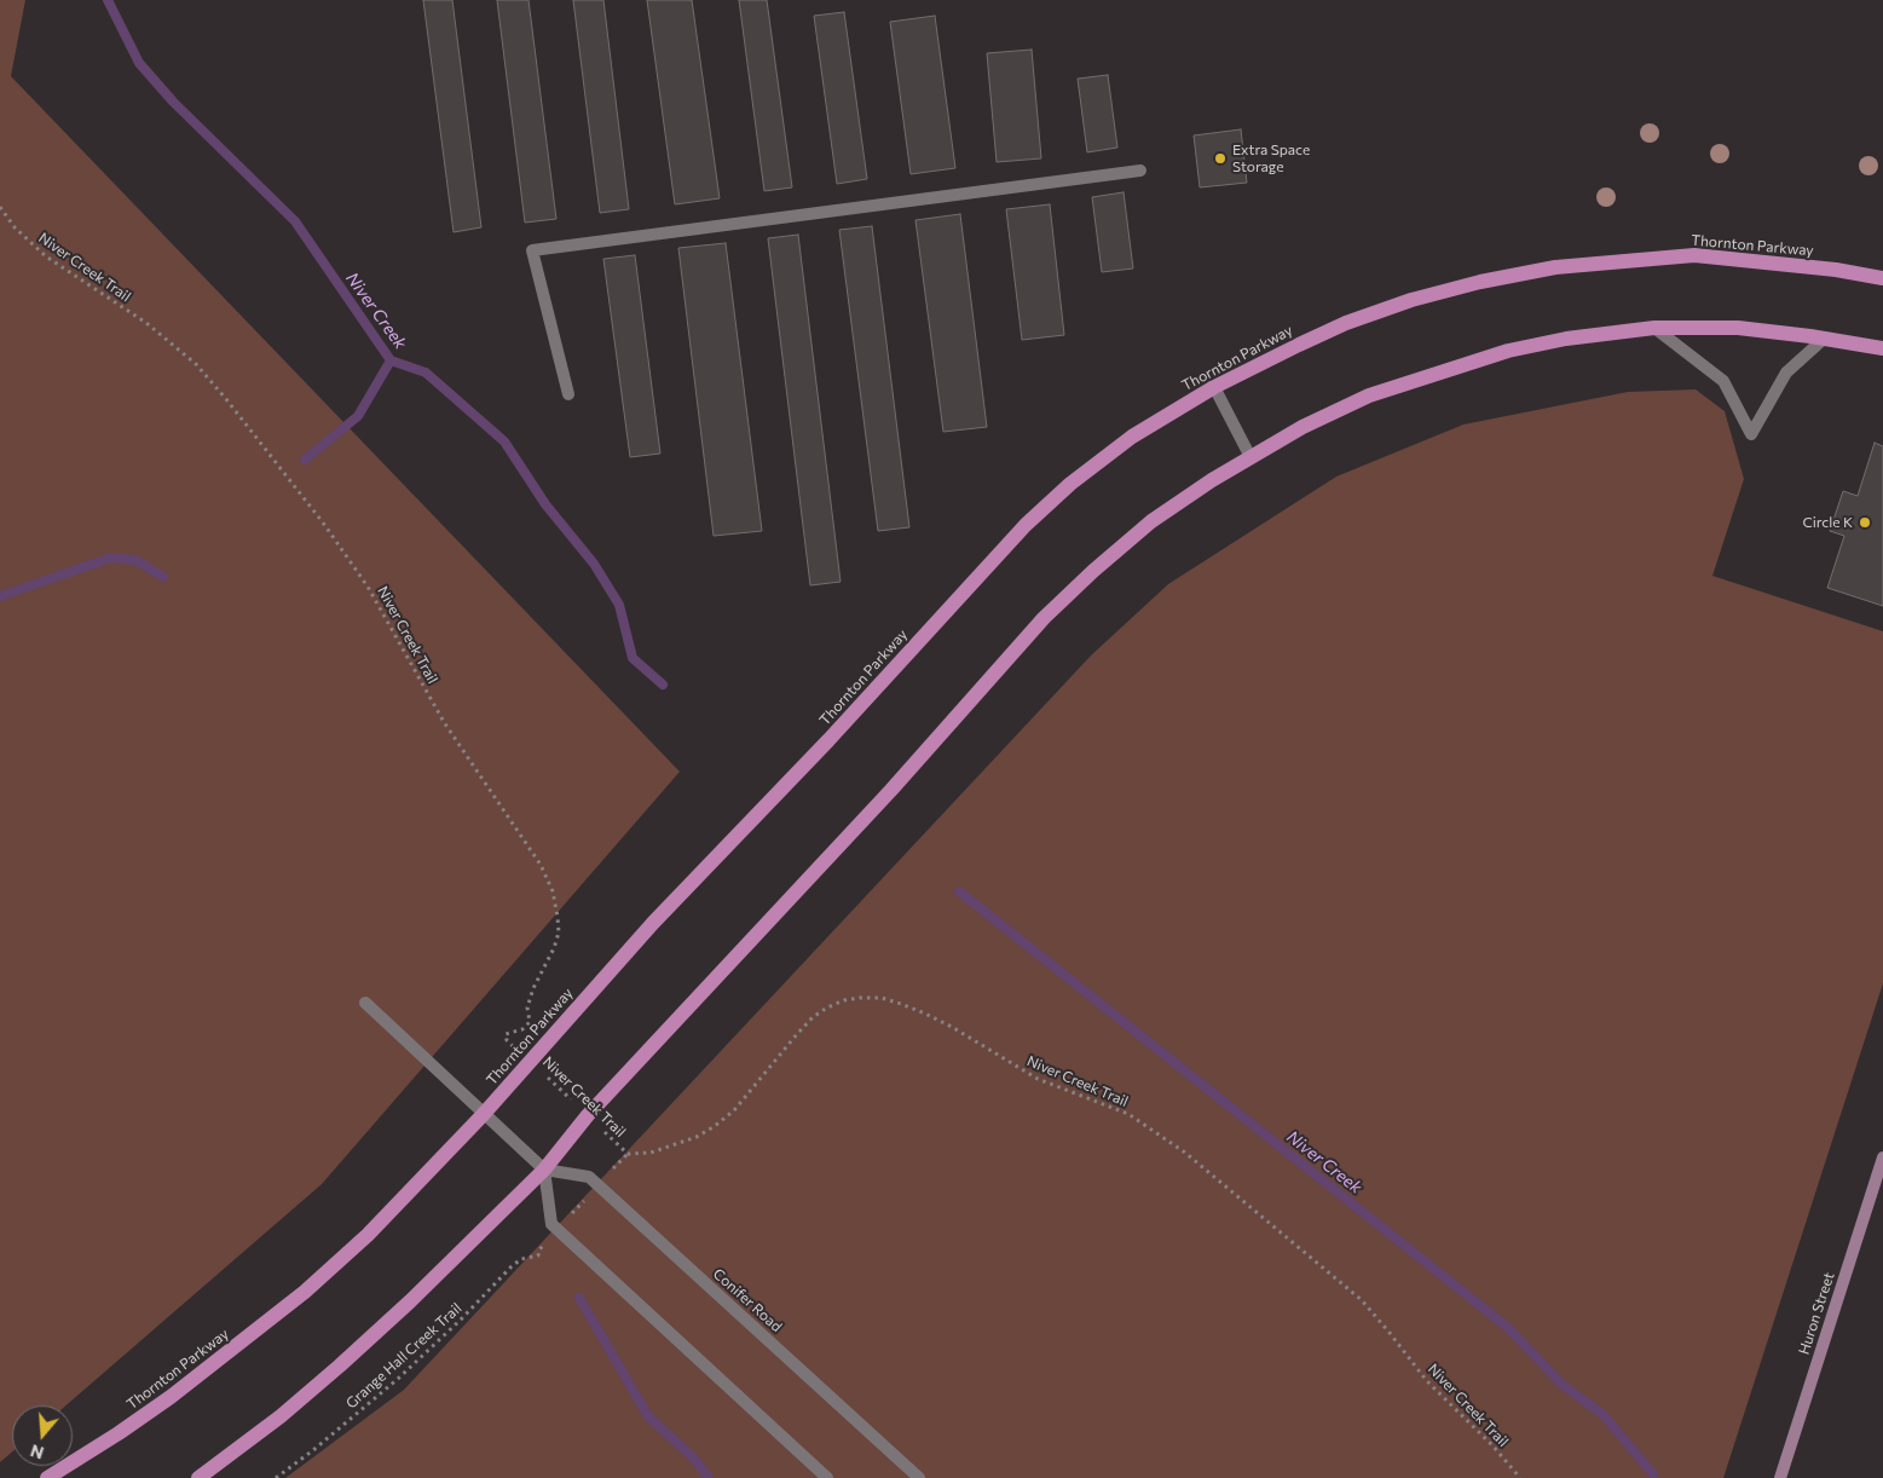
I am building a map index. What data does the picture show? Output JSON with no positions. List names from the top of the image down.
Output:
{
  "streets": {
    "main road": ["Thornton Parkway", "Huron Street"],
    "street": ["Conifer Road"],
    "path": ["Niver Creek Trail", "Grange Hall Creek Trail"]
  },
  "crossings": [
    ["Thornton Parkway", "Niver Creek Trail"]
  ],
  "water": ["Niver Creek"],
  "places": ["Extra Space Storage", "Circle K"],
  "north": "bottom"
}
